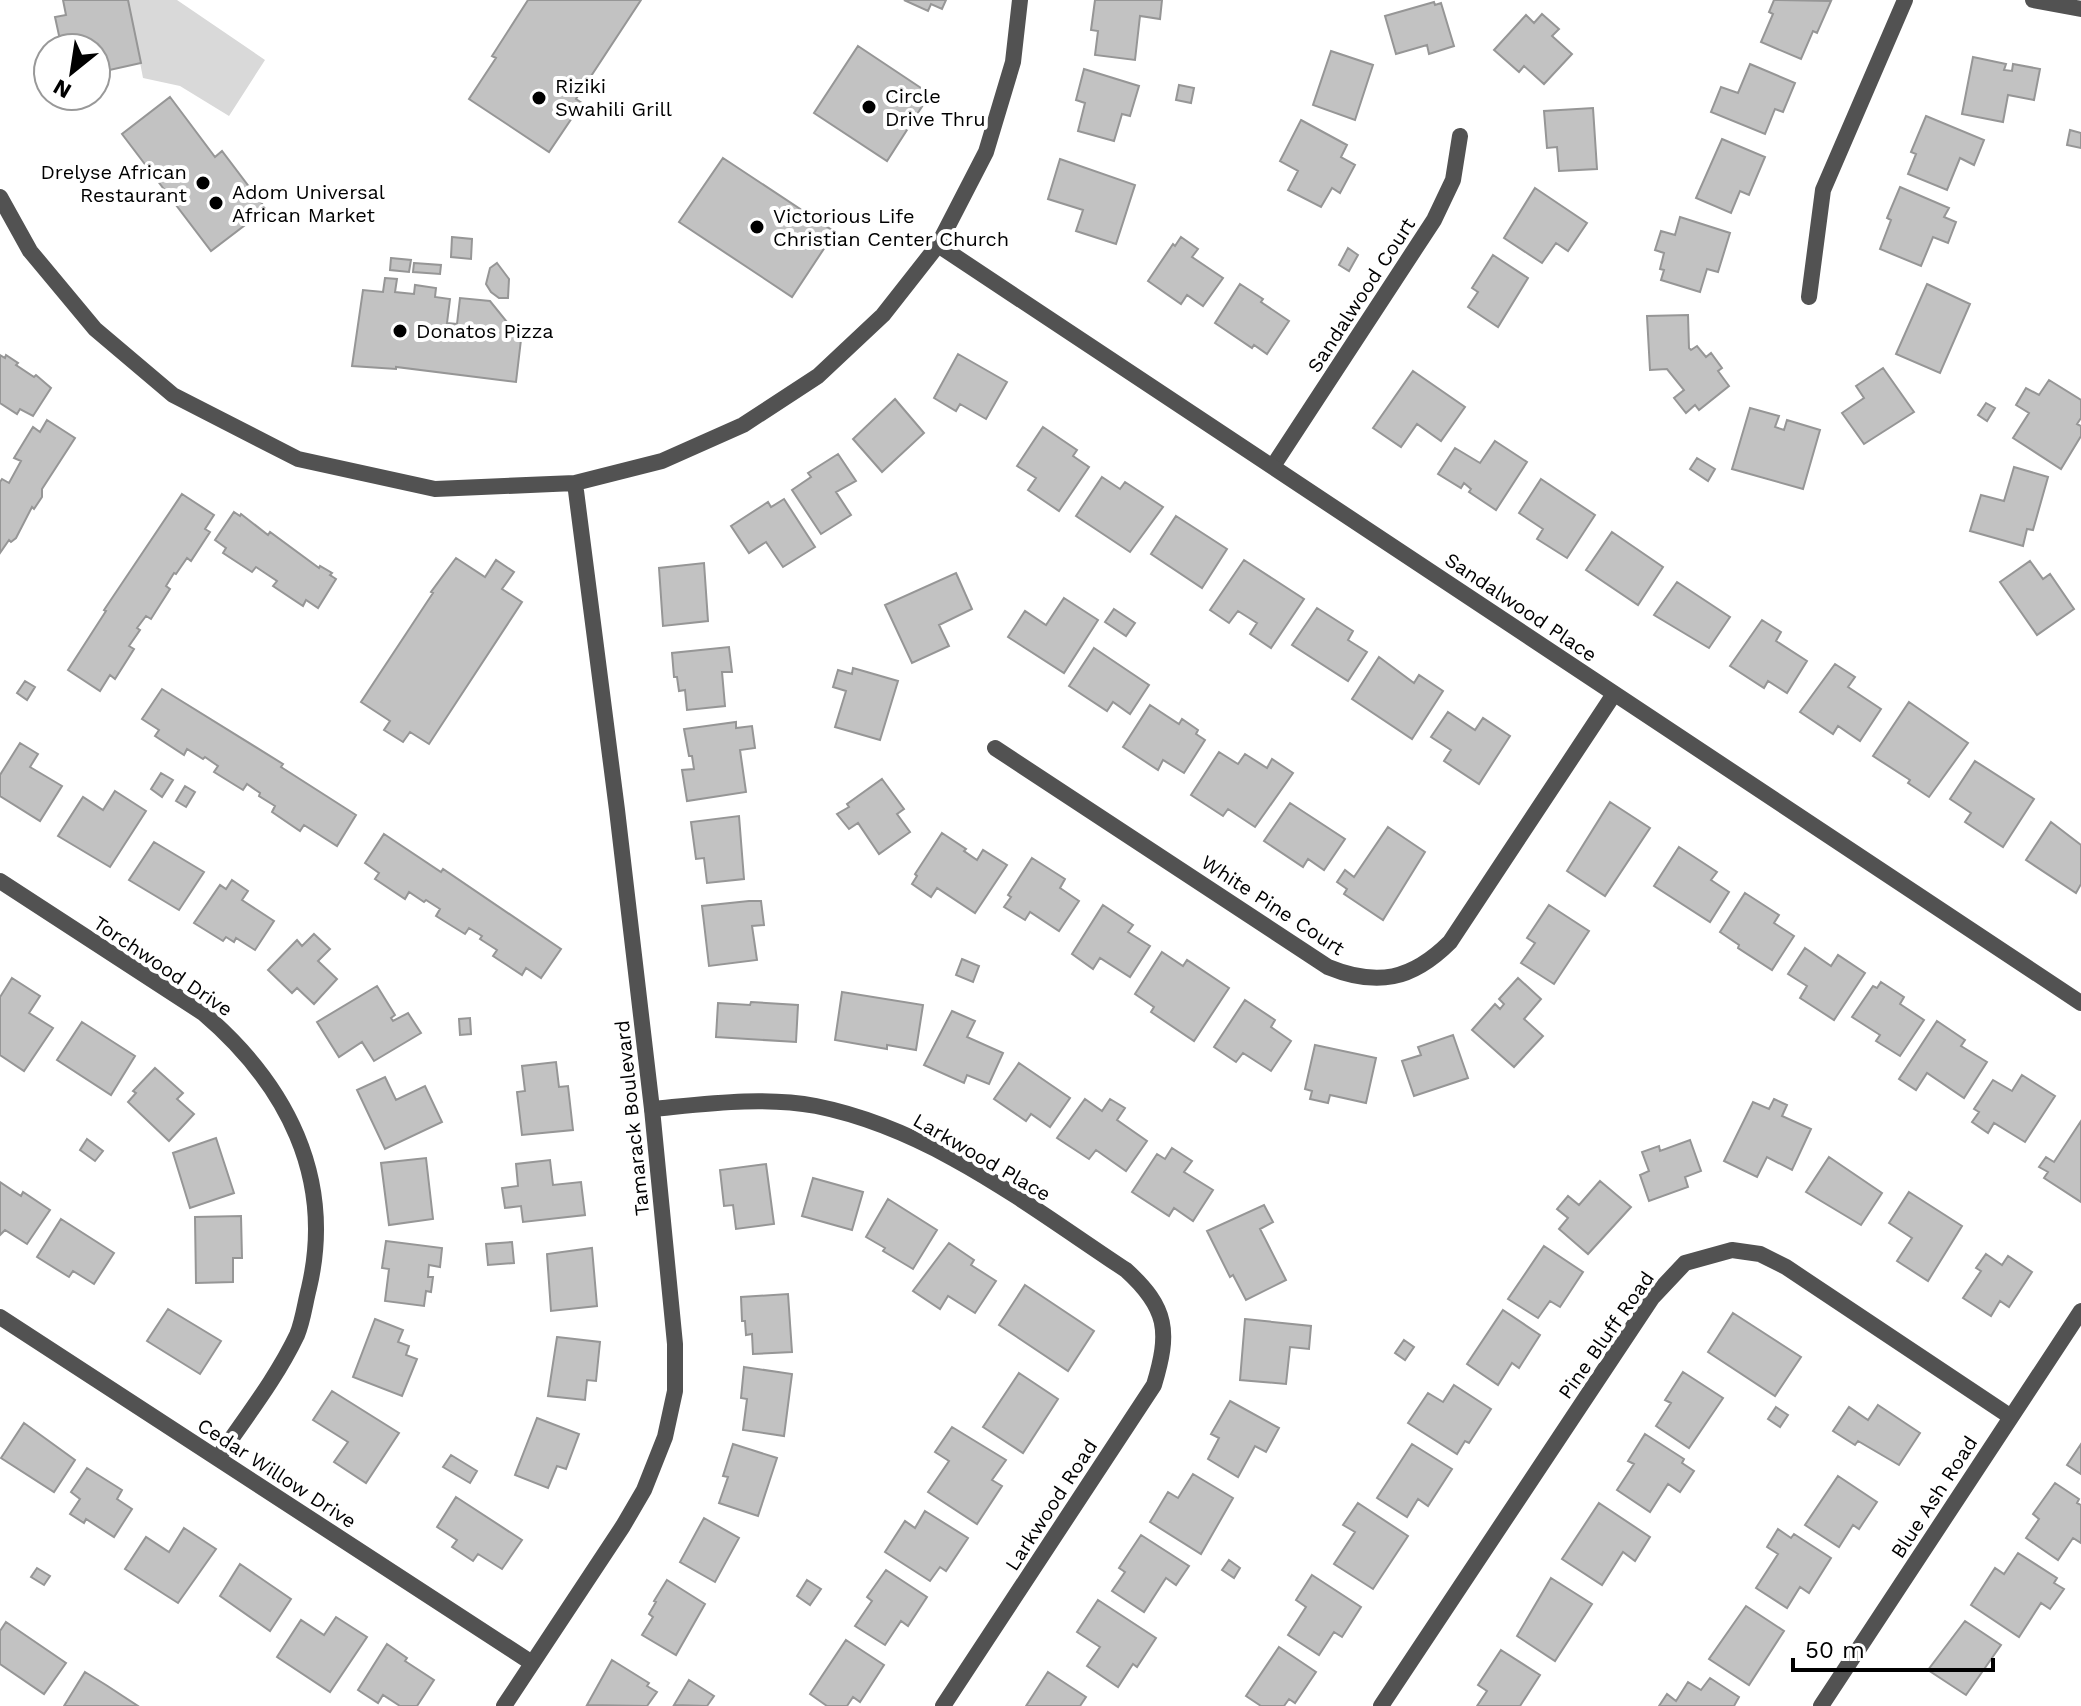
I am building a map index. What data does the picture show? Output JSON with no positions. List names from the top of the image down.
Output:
{
  "streets": {
    "street": [
      "Sandalwood Court",
      "Sandalwood Place",
      "White Pine Court",
      "Torchwood Drive",
      "Tamarack Boulevard",
      "Larkwood Place",
      "Pine Bluff Road",
      "Cedar Willow Drive",
      "Blue Ash Road",
      "Larkwood Road"
    ]
  },
  "crossings": [
    ["Sandalwood Court", "Sandalwood Place"],
    ["Sandalwood Place", "White Pine Court"],
    ["Torchwood Drive", "Cedar Willow Drive"],
    ["Tamarack Boulevard", "Larkwood Place"],
    ["Tamarack Boulevard", "Cedar Willow Drive"],
    ["Larkwood Place", "Larkwood Road"],
    ["Pine Bluff Road", "Blue Ash Road"]
  ],
  "places": [
    "Riziki Swahili Grill",
    "Circle Drive Thru",
    "Drelyse African Restaurant",
    "Adom Universal African Market",
    "Victorious Life Christian Center Church",
    "Donatos Pizza"
  ],
  "scale_bar": "50 m",
  "north": "bottom left"
}
